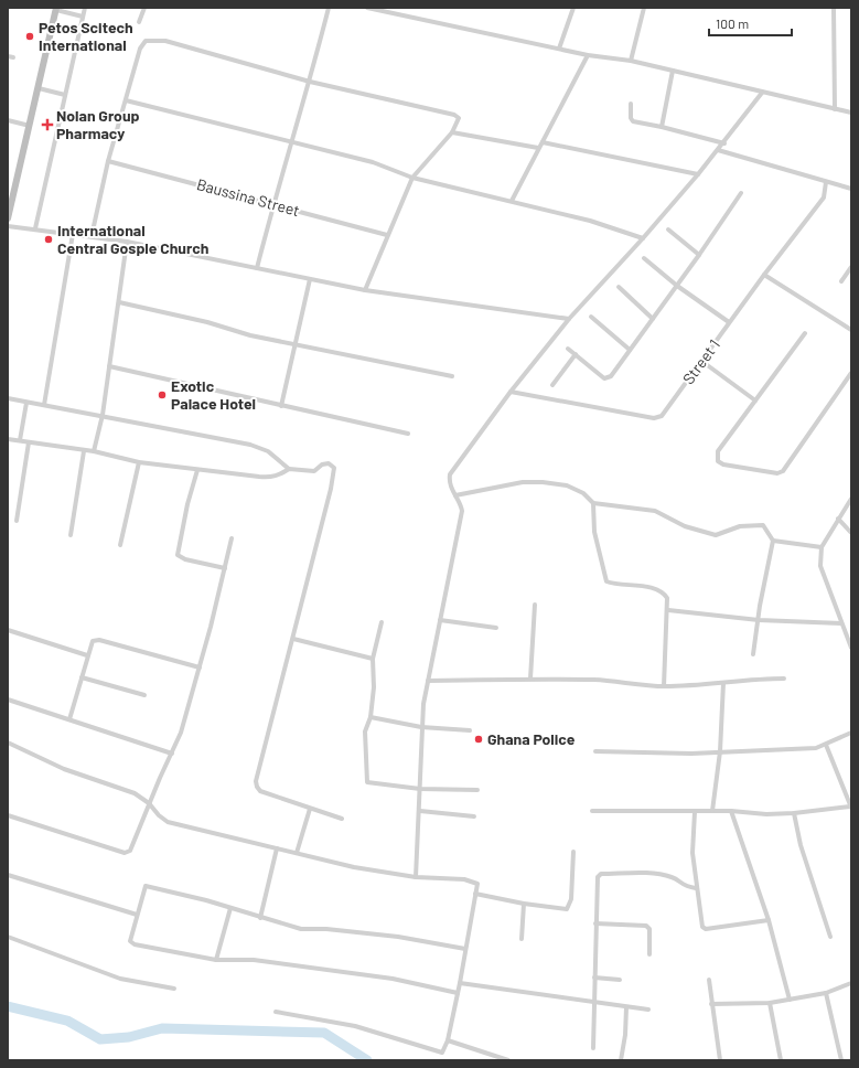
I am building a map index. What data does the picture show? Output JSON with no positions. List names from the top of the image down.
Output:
{
  "streets": {
    "street": ["Baussina Street", "Street 1"]
  },
  "places": {
    "other": [
      "Petos Scitech International",
      "International Central Gosple Church",
      "Exotic Palace Hotel",
      "Ghana Police"
    ],
    "health": ["Nolan Group Pharmacy"]
  },
  "scale_bar": "100 m"
}
